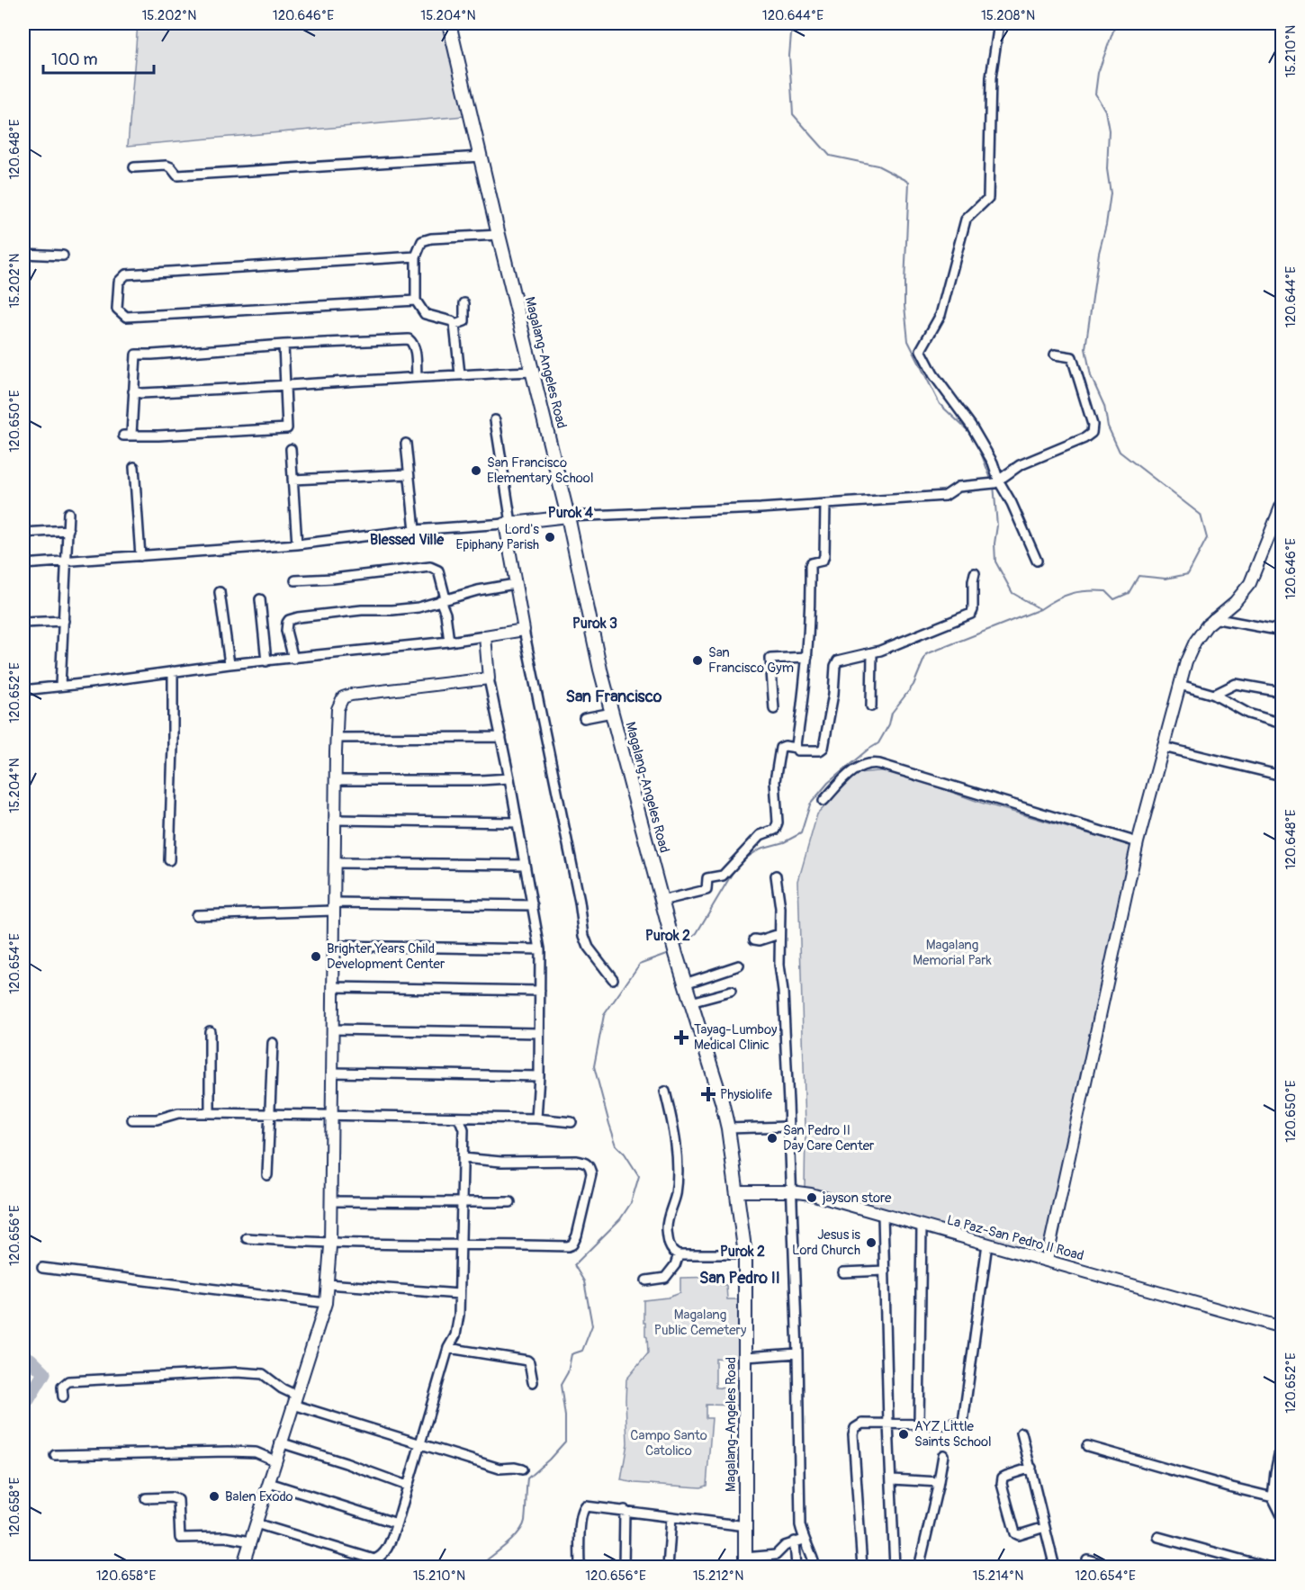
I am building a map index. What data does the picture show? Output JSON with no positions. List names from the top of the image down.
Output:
{
  "streets": {
    "main road": ["Magalang-Angeles Road"],
    "street": ["La Paz-San Pedro II Road"]
  },
  "crossings": [
    ["Magalang-Angeles Road", "La Paz-San Pedro II Road"]
  ],
  "districts": [
    "Purok 4",
    "Blessed Ville",
    "Purok 3",
    "San Francisco",
    "Purok 2",
    "Purok 2",
    "San Pedro II"
  ],
  "parks": ["Magalang Memorial Park", "Magalang Public Cemetery", "Campo Santo Catolico"],
  "places": {
    "other": [
      "San Francisco Elementary School",
      "Lord's Epiphany Parish",
      "San Francisco Gym",
      "Brighter Years Child Development Center",
      "San Pedro II Day Care Center",
      "jayson store",
      "Jesus is Lord Church",
      "AYZ Little Saints School",
      "Balen Exodo"
    ],
    "health": ["Tayag-Lumboy Medical Clinic", "Physiolife"]
  },
  "scale_bar": "100 m",
  "coordinates": [
    "15.202°N",
    "120.646°E",
    "15.204°N",
    "120.644°E",
    "15.208°N",
    "15.210°N",
    "120.648°E",
    "120.650°E",
    "120.652°E",
    "120.654°E",
    "120.656°E",
    "120.658°E",
    "15.212°N",
    "15.214°N"
  ]
}
